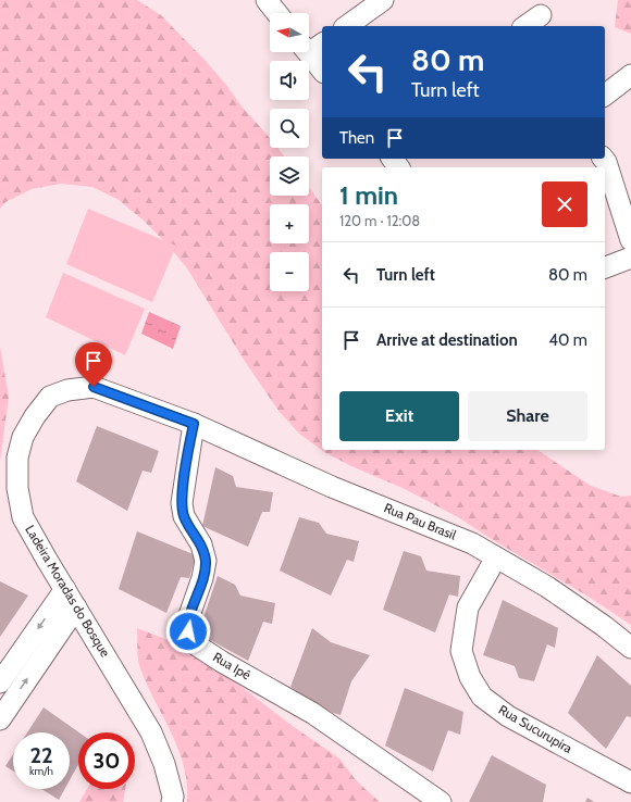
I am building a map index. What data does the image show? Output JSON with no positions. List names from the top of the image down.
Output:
{
  "streets": {
    "street": [
      "Rua Pau Brasil",
      "Ladeira Moradas do Bosque",
      "Rua Ipê",
      "Rua Sucurupira"
    ]
  },
  "crossings": [
    ["Rua Pau Brasil", "Ladeira Moradas do Bosque"],
    ["Rua Pau Brasil", "Rua Ipê"],
    ["Rua Pau Brasil", "Rua Sucurupira"],
    ["Ladeira Moradas do Bosque", "Rua Ipê"]
  ],
  "north": "left",
  "page": {
    "map_buttons": ["+", "−"],
    "turn": ["80 m", "Turn left"],
    "then": "Then",
    "heading": ["1 min", "120 m · 12:08"],
    "list": [
      {
        "name": "Turn left",
        "value": "80 m"
      },
      {
        "name": "Arrive at destination",
        "value": "40 m"
      }
    ],
    "buttons": ["Exit", "Share"],
    "speed": "22 km/h",
    "limit": "30"
  }
}
